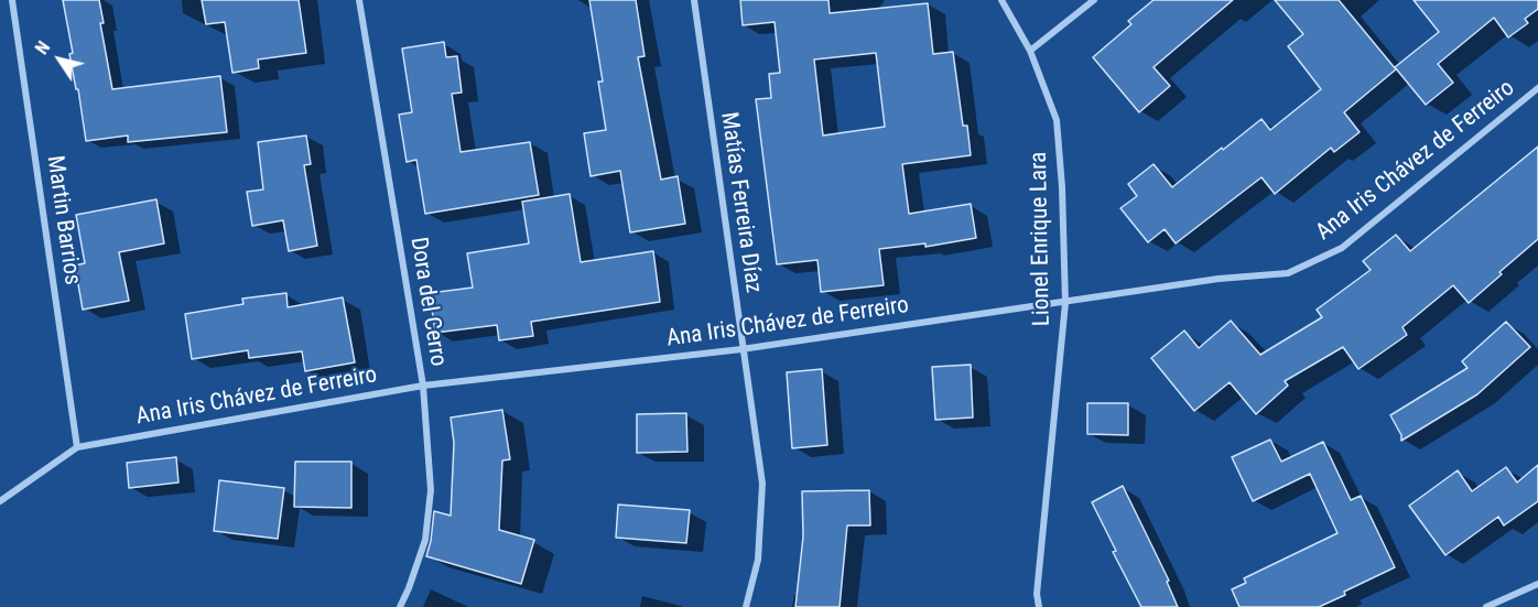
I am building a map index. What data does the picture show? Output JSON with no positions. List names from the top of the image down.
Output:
{
  "streets": {
    "street": [
      "Ana Iris Chávez de Ferreiro",
      "Matías Ferreira Díaz",
      "Martin Barrios",
      "Lionel Enrique Lara",
      "Dora del Cerro"
    ]
  },
  "crossings": [
    ["Ana Iris Chávez de Ferreiro", "Matías Ferreira Díaz"],
    ["Ana Iris Chávez de Ferreiro", "Martin Barrios"],
    ["Ana Iris Chávez de Ferreiro", "Lionel Enrique Lara"],
    ["Ana Iris Chávez de Ferreiro", "Dora del Cerro"]
  ],
  "north": "top left"
}
